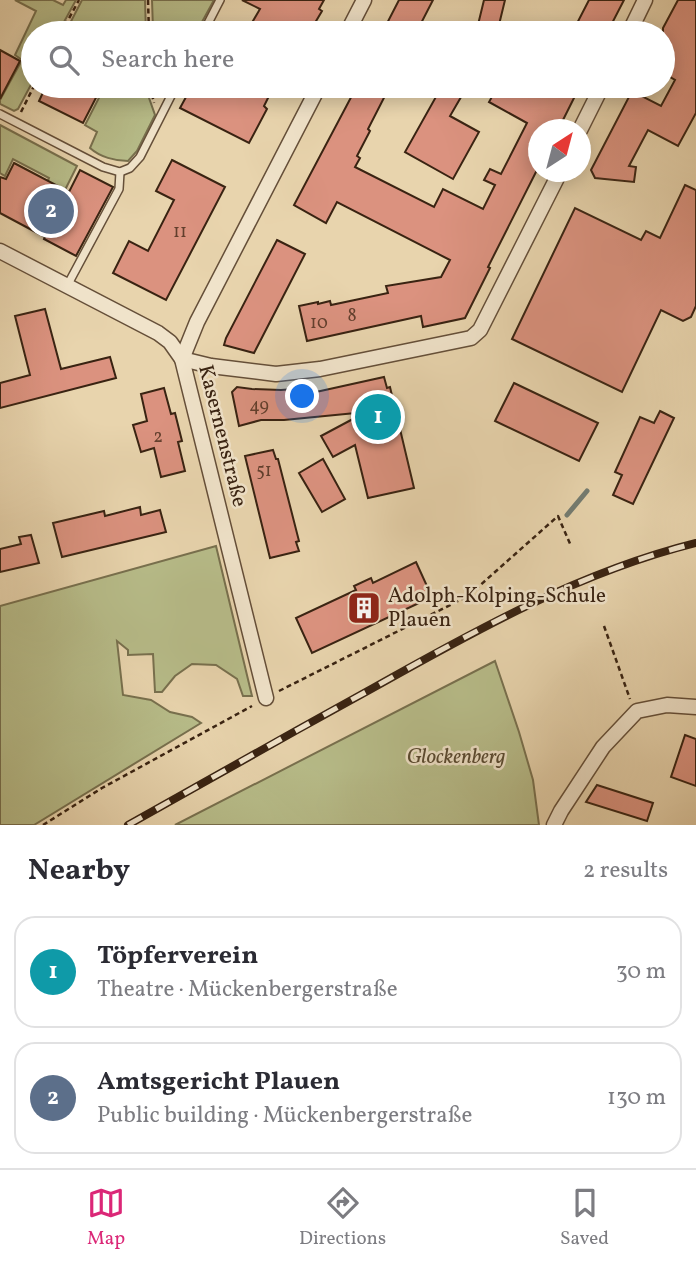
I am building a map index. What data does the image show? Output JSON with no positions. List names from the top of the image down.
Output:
{
  "streets": {
    "street": ["Kasernenstraße"]
  },
  "parks": ["Glockenberg"],
  "places": {
    "building": ["Adolph-Kolping-Schule Plauen"]
  },
  "house_numbers": [
    "11",
    "8",
    "10",
    "49",
    "2",
    "51"
  ],
  "north": "top right",
  "page": {
    "search": "Search here",
    "pins": ["2", "1"],
    "heading": ["Nearby", "2 results"],
    "list": [
      {
        "mark": "1",
        "name": "Töpferverein",
        "note": "Theatre · Mückenbergerstraße",
        "value": "30 m"
      },
      {
        "mark": "2",
        "name": "Amtsgericht Plauen",
        "note": "Public building · Mückenbergerstraße",
        "value": "130 m"
      }
    ],
    "nav": ["Map", "Directions", "Saved"]
  }
}
